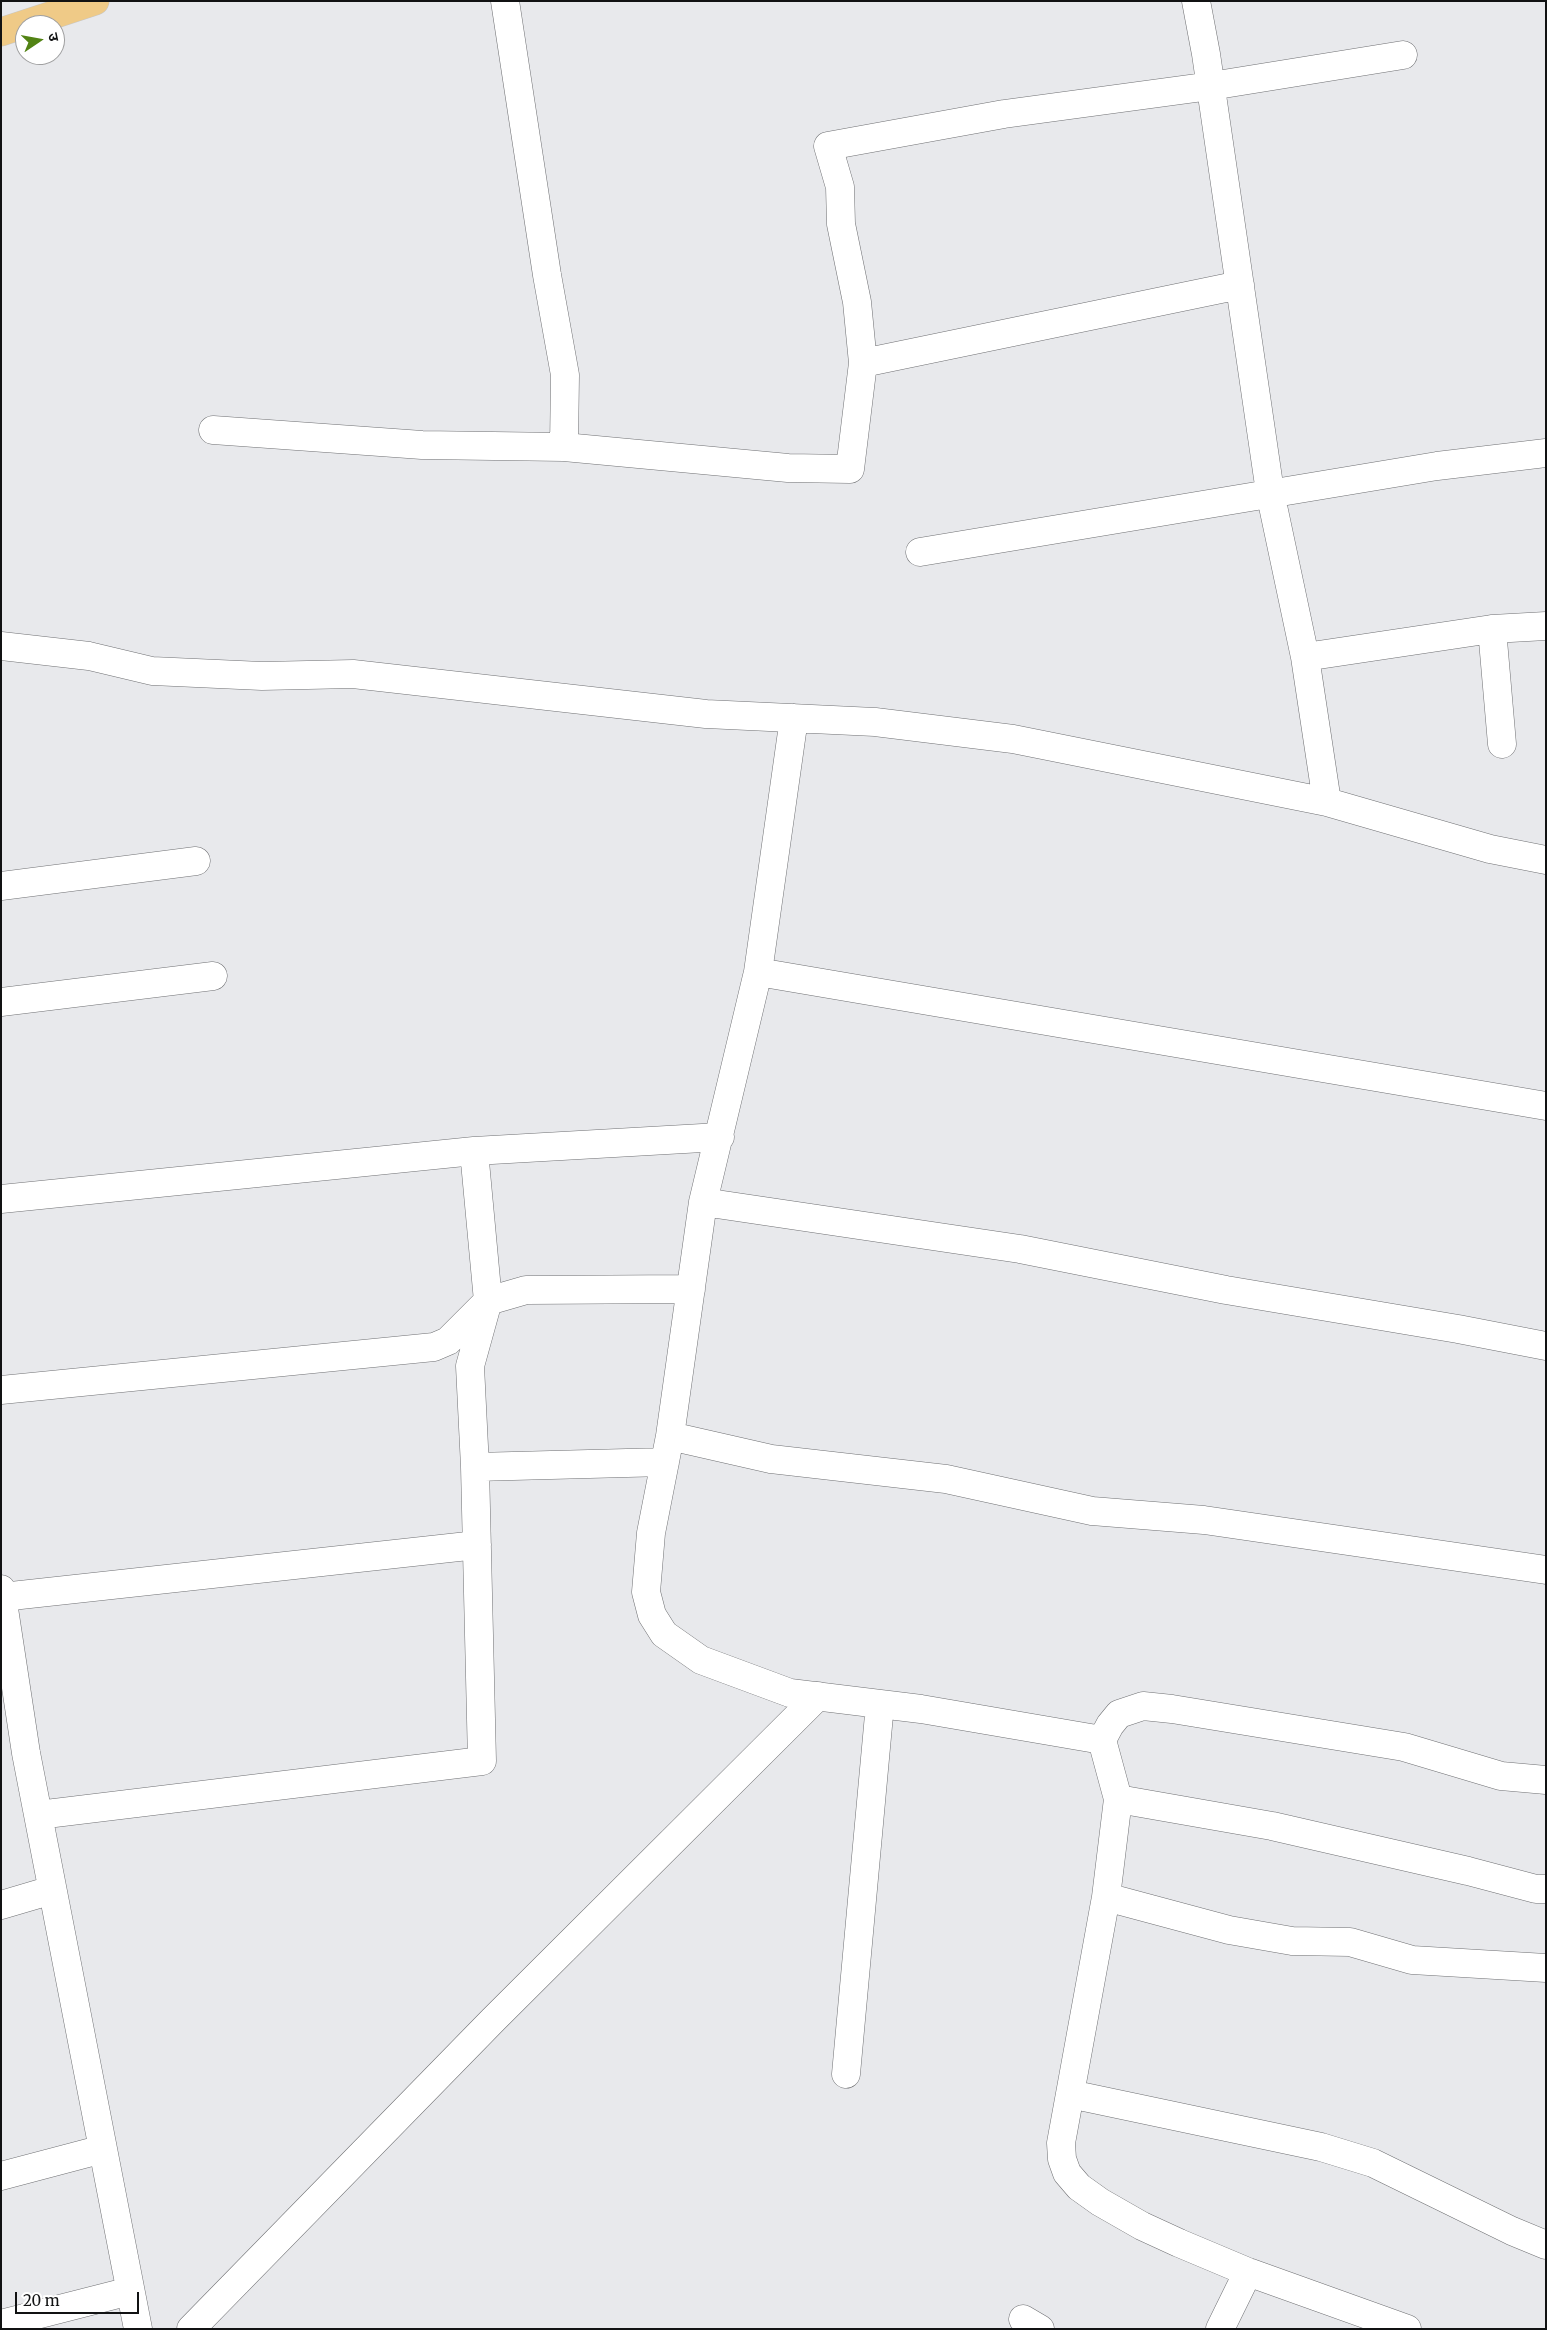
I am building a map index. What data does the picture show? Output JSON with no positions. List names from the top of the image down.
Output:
{
  "scale_bar": "20 m",
  "north": "right"
}
